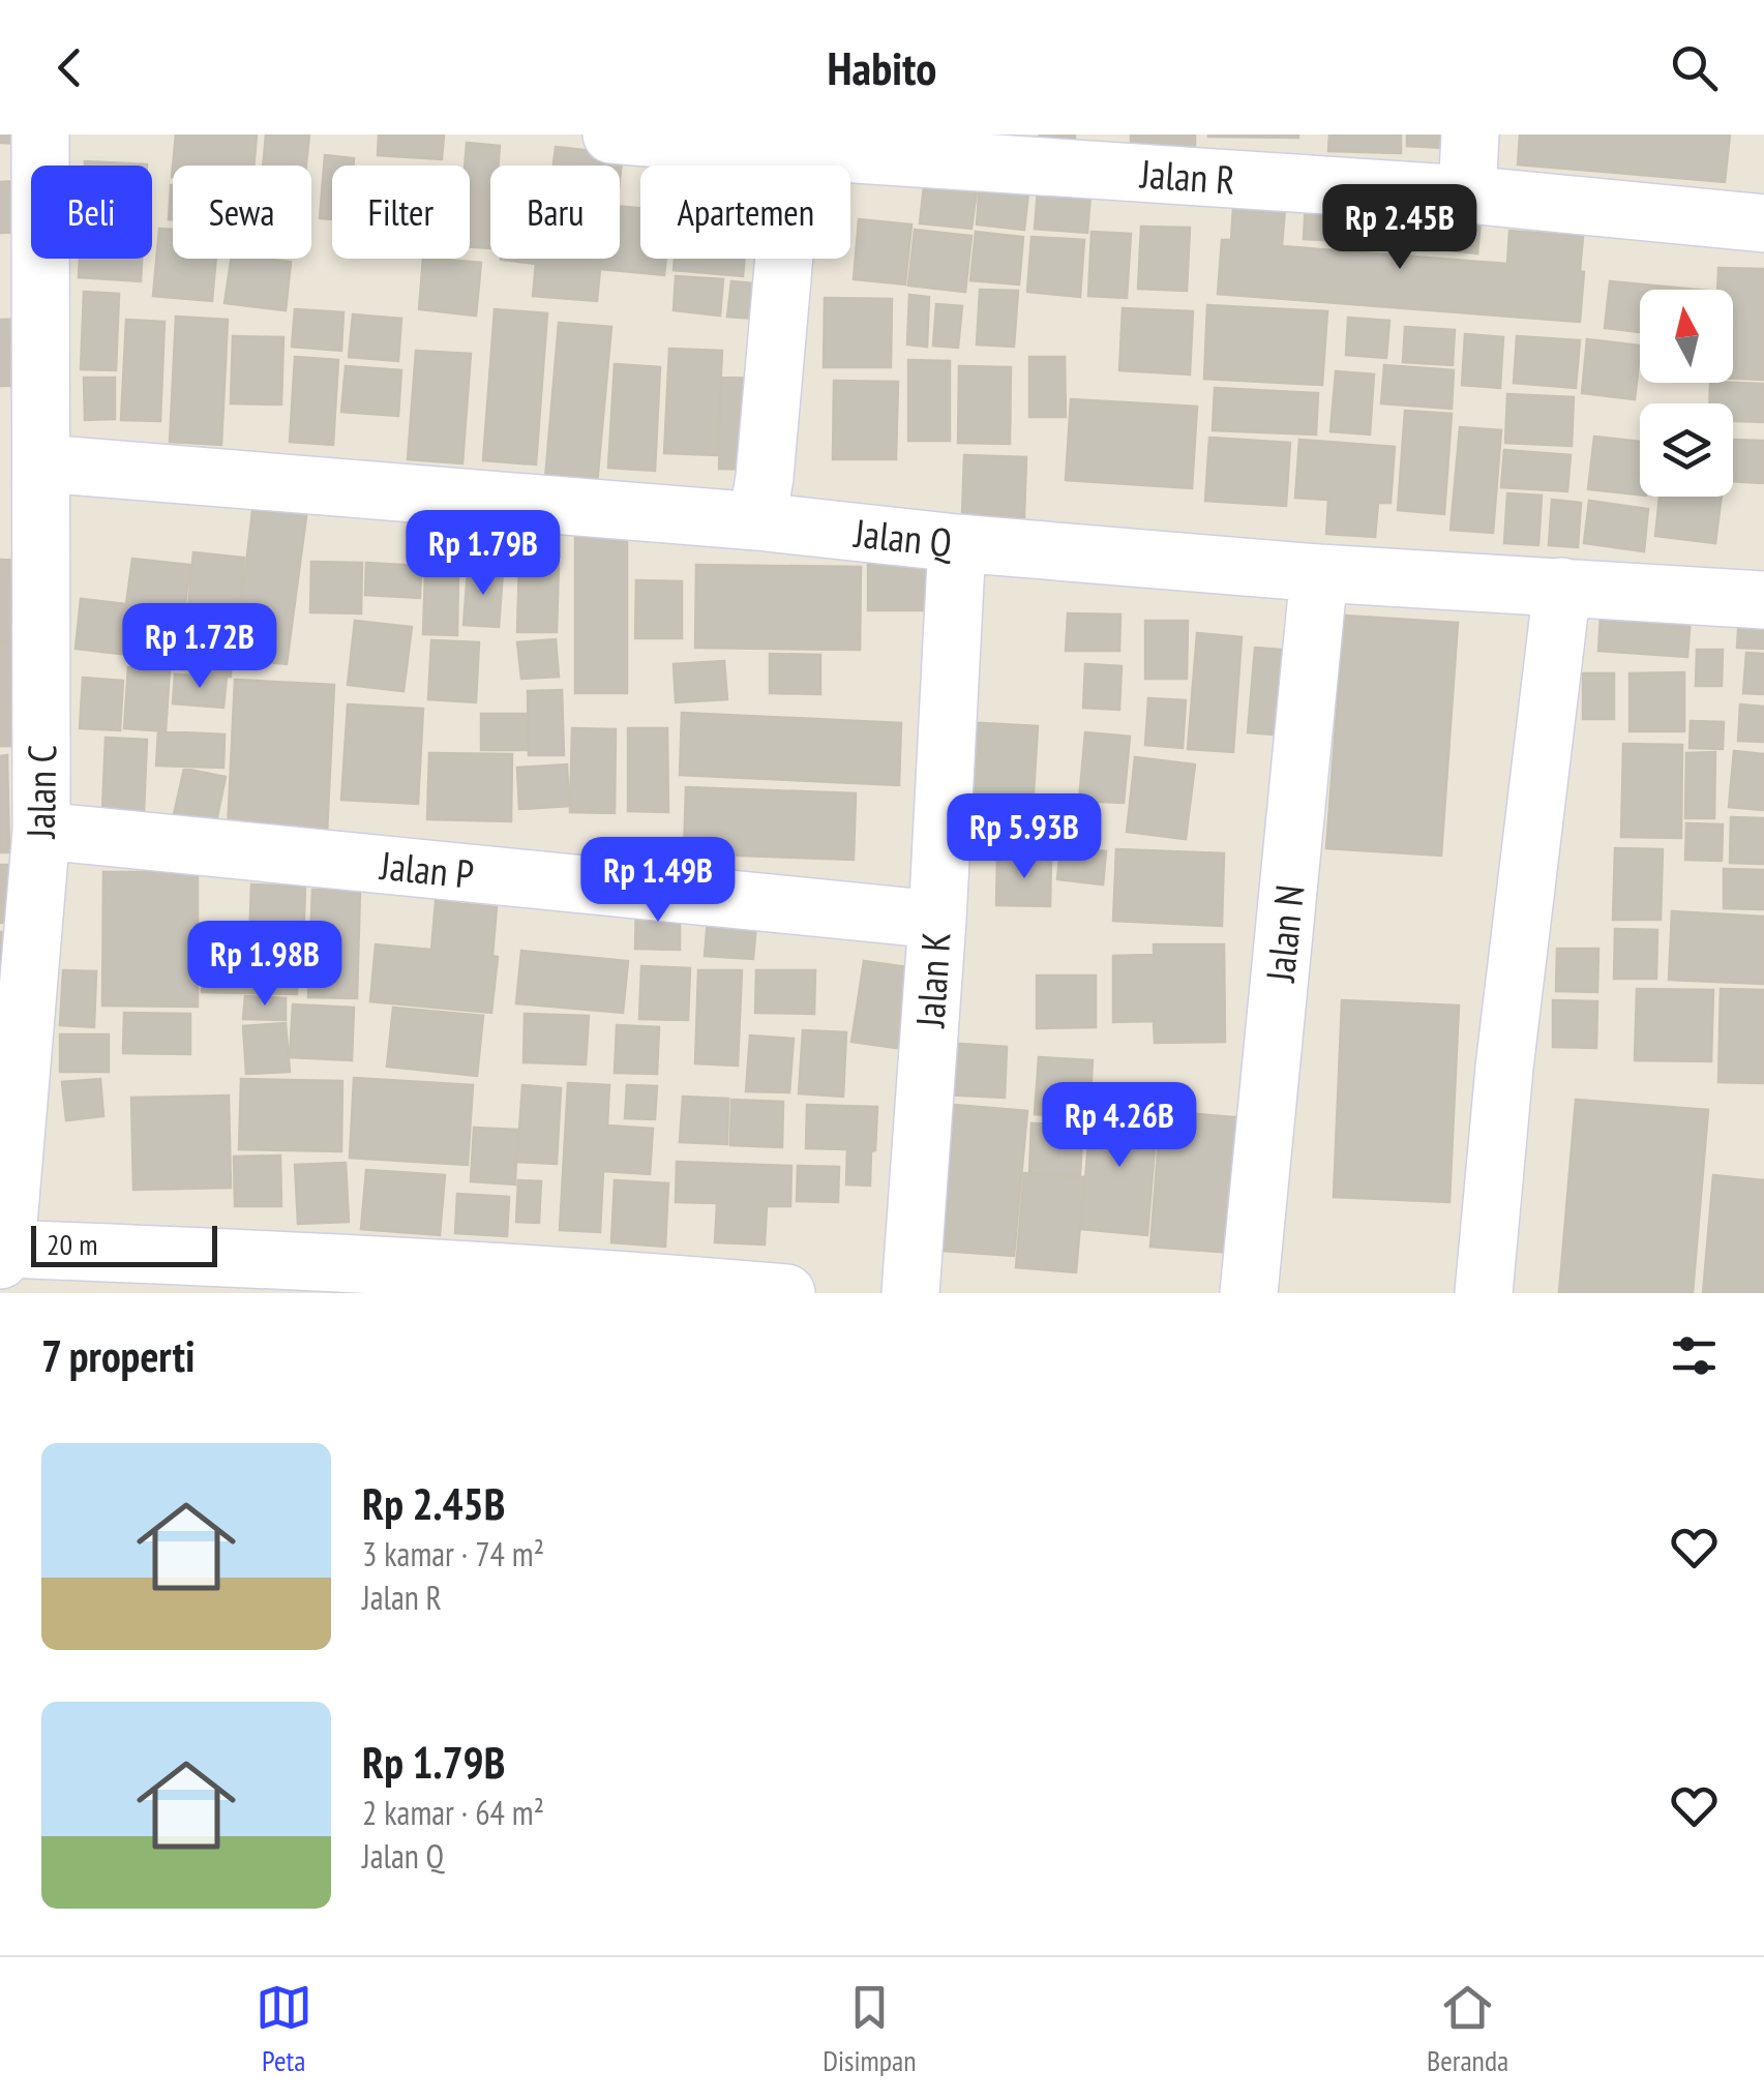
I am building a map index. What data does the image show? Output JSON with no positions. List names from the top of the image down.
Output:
{
  "streets": {
    "street": [
      "Jalan R",
      "Jalan Q",
      "Jalan C",
      "Jalan P",
      "Jalan N",
      "Jalan K"
    ]
  },
  "crossings": [
    ["Jalan Q", "Jalan C"],
    ["Jalan Q", "Jalan N"],
    ["Jalan Q", "Jalan K"],
    ["Jalan C", "Jalan P"],
    ["Jalan P", "Jalan K"]
  ],
  "scale_bar": "20 m",
  "north": "top",
  "page": {
    "header": "Habito",
    "chip": [
      "Beli",
      "Sewa",
      "Filter",
      "Baru",
      "Apartemen"
    ],
    "price": [
      "Rp 2.45B",
      "Rp 1.79B",
      "Rp 1.72B",
      "Rp 5.93B",
      "Rp 1.49B",
      "Rp 1.98B",
      "Rp 4.26B"
    ],
    "scale": "20 m",
    "heading": "7 properti",
    "list": [
      {
        "name": "Rp 2.45B",
        "note": "3 kamar · 74 m² · Jalan R"
      },
      {
        "name": "Rp 1.79B",
        "note": "2 kamar · 64 m² · Jalan Q"
      }
    ],
    "tabs": ["Peta", "Disimpan", "Beranda"]
  }
}
